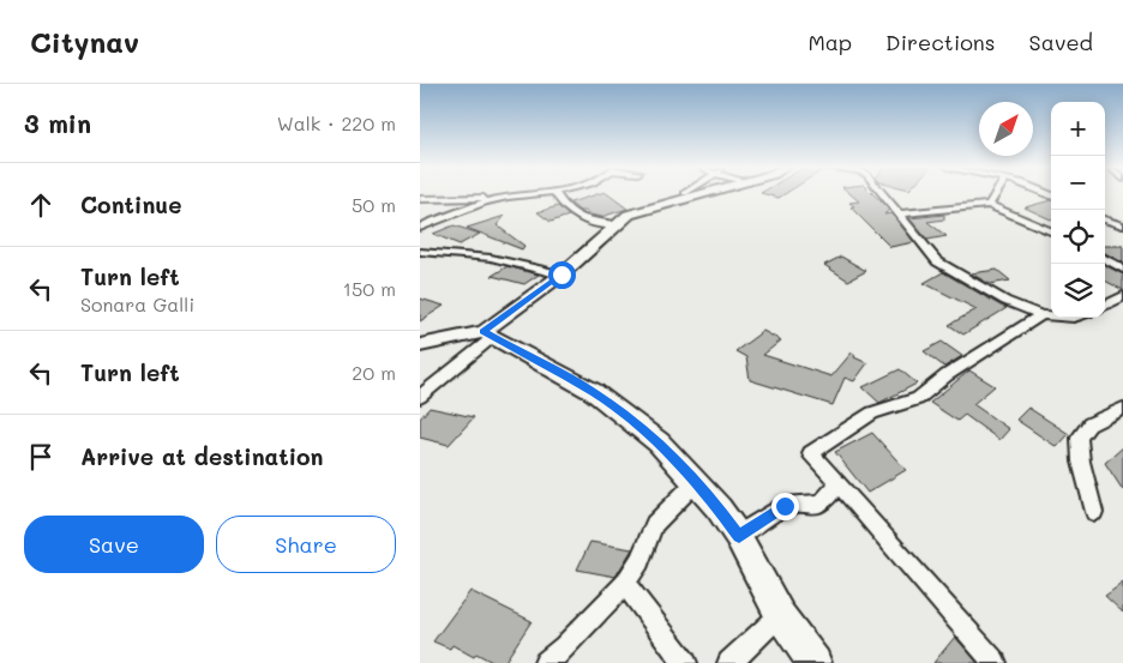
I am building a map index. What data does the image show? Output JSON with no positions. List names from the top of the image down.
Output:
{
  "north": "top right",
  "page": {
    "header": "Citynav",
    "nav": ["Map", "Directions", "Saved"],
    "heading": ["3 min", "Walk · 220 m"],
    "map_buttons": ["+", "−"],
    "list": [
      ["Continue", "50 m"],
      ["Turn left", "Sonara Galli", "150 m"],
      ["Turn left", "20 m"],
      "Arrive at destination"
    ],
    "buttons": ["Save", "Share"]
  }
}
